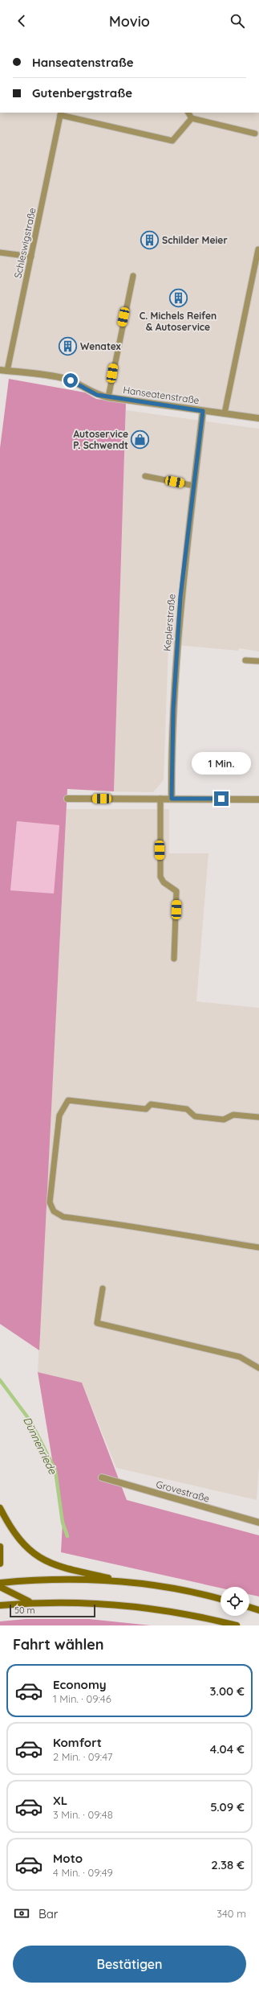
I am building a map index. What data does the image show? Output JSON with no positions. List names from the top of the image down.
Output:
{
  "streets": {
    "street": ["Hanseatenstraße", "Keplerstraße", "Grovestraße"],
    "lane": ["Schleswigstraße"]
  },
  "crossings": [
    ["Schleswigstraße", "Hanseatenstraße"],
    ["Hanseatenstraße", "Keplerstraße"]
  ],
  "water": ["Dünnenriede"],
  "places": {
    "building": ["Schilder Meier", "C. Michels Reifen & Autoservice", "Wenatex"],
    "shop": ["Autoservice P. Schwendt"]
  },
  "scale_bar": "50 m",
  "page": {
    "header": "Movio",
    "banner": ["Hanseatenstraße", "Gutenbergstraße"],
    "bubble": "1 Min.",
    "scale": "50 m",
    "heading": "Fahrt wählen",
    "list": [
      {
        "name": "Economy",
        "note": "1 Min. · 09:46",
        "value": "3.00 €"
      },
      {
        "name": "Komfort",
        "note": "2 Min. · 09:47",
        "value": "4.04 €"
      },
      {
        "name": "XL",
        "note": "3 Min. · 09:48",
        "value": "5.09 €"
      },
      {
        "name": "Moto",
        "note": "4 Min. · 09:49",
        "value": "2.38 €"
      }
    ],
    "pay": ["Bar", "340 m"],
    "buttons": "Bestätigen"
  }
}
